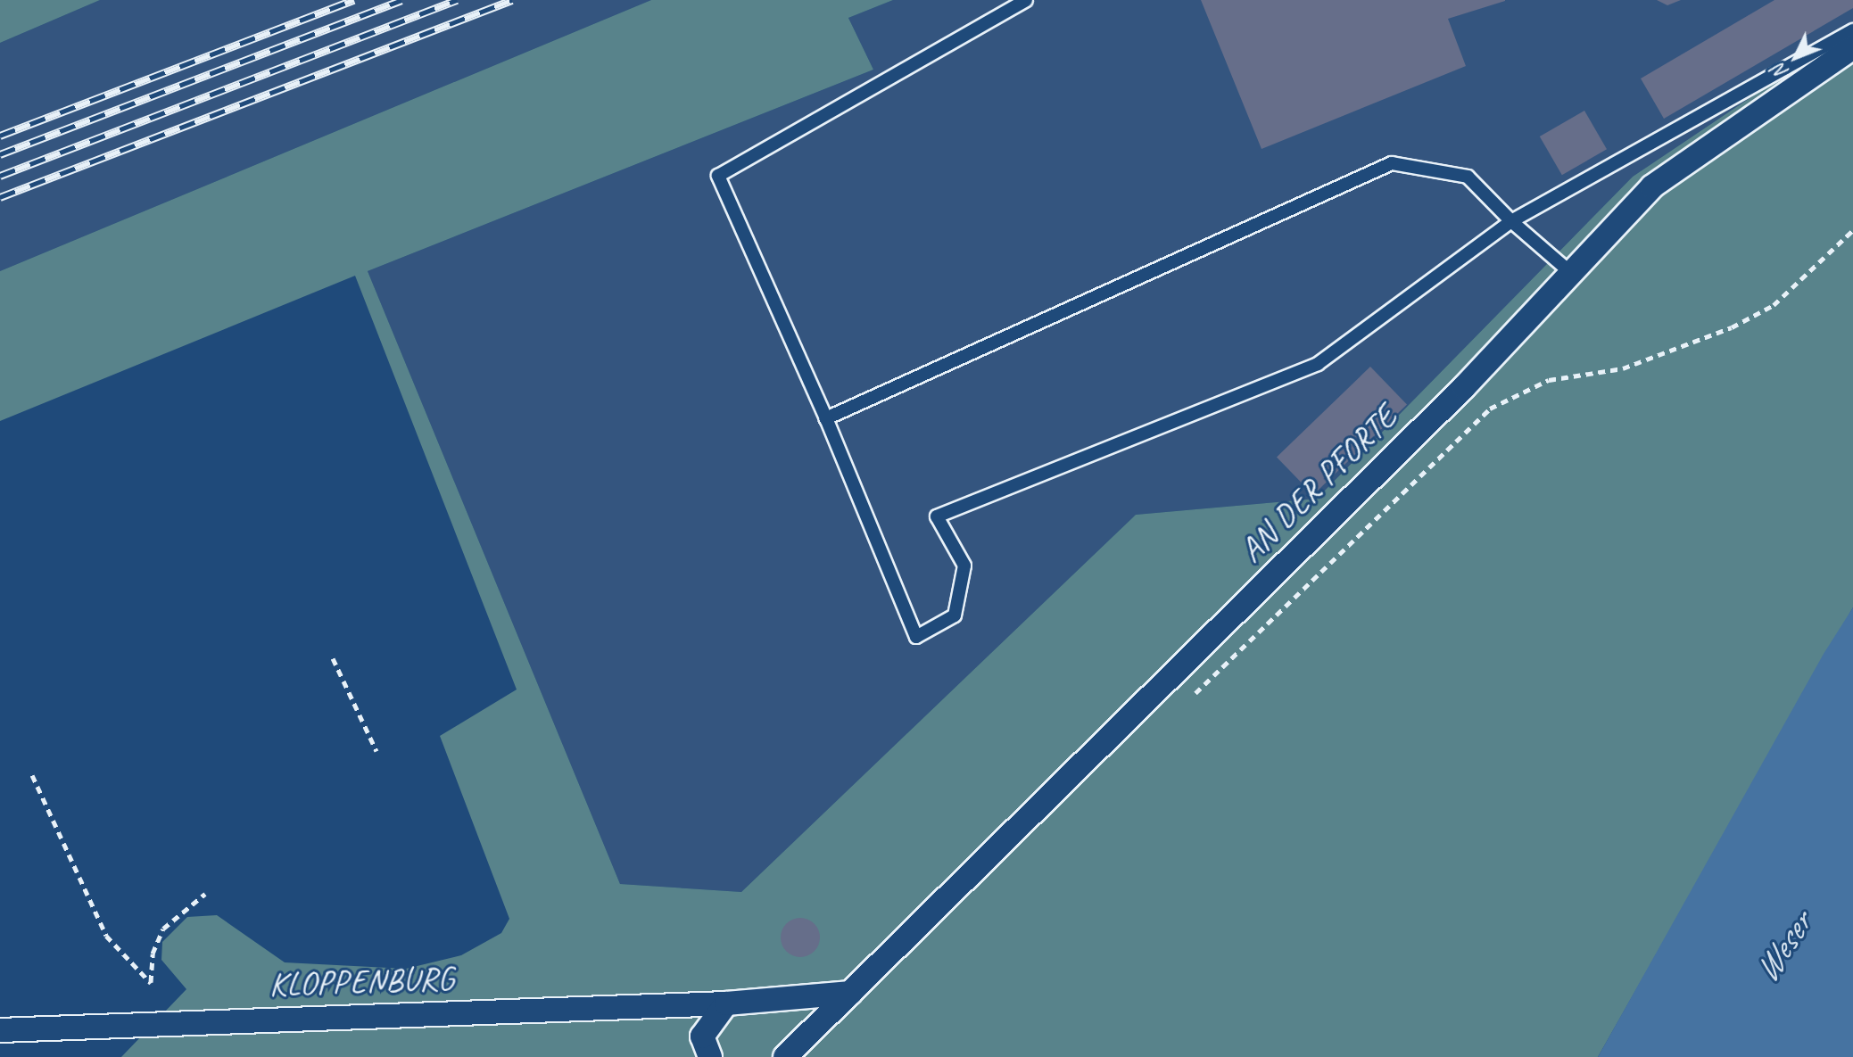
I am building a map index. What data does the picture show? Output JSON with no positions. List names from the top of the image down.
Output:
{
  "streets": {
    "street": ["AN DER PFORTE", "KLOPPENBURG"]
  },
  "water": ["Weser"],
  "north": "bottom left"
}
